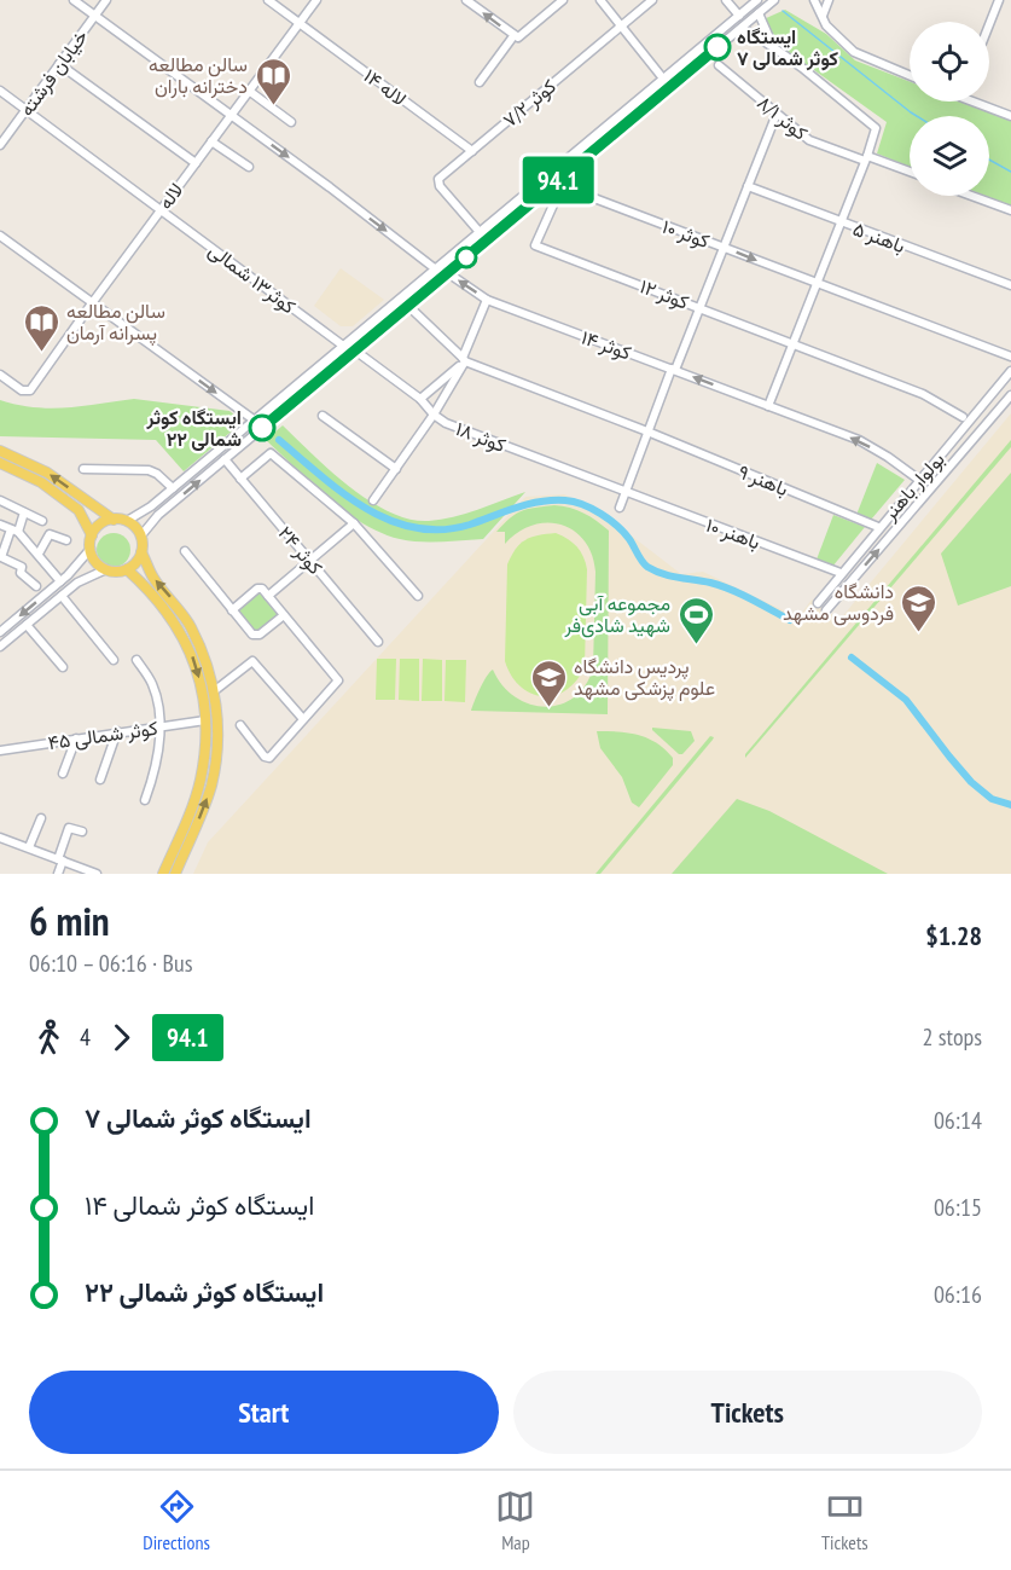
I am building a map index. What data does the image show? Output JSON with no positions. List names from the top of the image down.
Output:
{
  "streets": {
    "street": [
      "خیابان فرشته",
      "لاله ۱۴",
      "کوثر ۷/۲",
      "کوثر ۸/۱",
      "لاله",
      "کوثر ۱۰",
      "باهنر ۵",
      "کوثر۱۳ شمالی",
      "کوثر ۱۲",
      "کوثر ۱۴",
      "کوثر ۱۸",
      "باهنر ۹",
      "بولوار باهنر",
      "باهنر ۱۰",
      "کوثر ۲۴",
      "کوثر شمالی ۴۵"
    ]
  },
  "crossings": [
    ["خیابان فرشته", "کوثر۱۳ شمالی"],
    ["لاله ۱۴", "کوثر ۷/۲"],
    ["لاله ۱۴", "لاله"],
    ["لاله", "کوثر۱۳ شمالی"],
    ["کوثر ۱۰", "کوثر ۱۲"],
    ["کوثر ۱۴", "بولوار باهنر"],
    ["کوثر ۱۸", "باهنر ۱۰"],
    ["باهنر ۹", "بولوار باهنر"],
    ["بولوار باهنر", "باهنر ۱۰"]
  ],
  "one_way": ["کوثر ۱۴"],
  "places": {
    "other": ["ایستگاه کوثر شمالی ۷", "ایستگاه کوثر شمالی ۲۲"],
    "library": ["سالن مطالعه دخترانه باران", "سالن مطالعه پسرانه آرمان"],
    "school or university": ["دانشگاه فردوسی مشهد", "پردیس دانشگاه علوم پزشکی مشهد"],
    "sports": ["مجموعه آبی شهید شادی‌فر"]
  },
  "lines": ["bus line 94.1"],
  "page": {
    "on_map": "94.1",
    "heading": ["6 min", "06:10 – 06:16 · Bus", "$1.28"],
    "legs": ["4", "94.1", "2 stops"],
    "list": [
      {
        "name": "ایستگاه کوثر شمالی ۷",
        "value": "06:14"
      },
      {
        "name": "ایستگاه کوثر شمالی ۱۴",
        "value": "06:15"
      },
      {
        "name": "ایستگاه کوثر شمالی ۲۲",
        "value": "06:16"
      }
    ],
    "buttons": ["Start", "Tickets"],
    "tabs": ["Directions", "Map", "Tickets"]
  }
}
